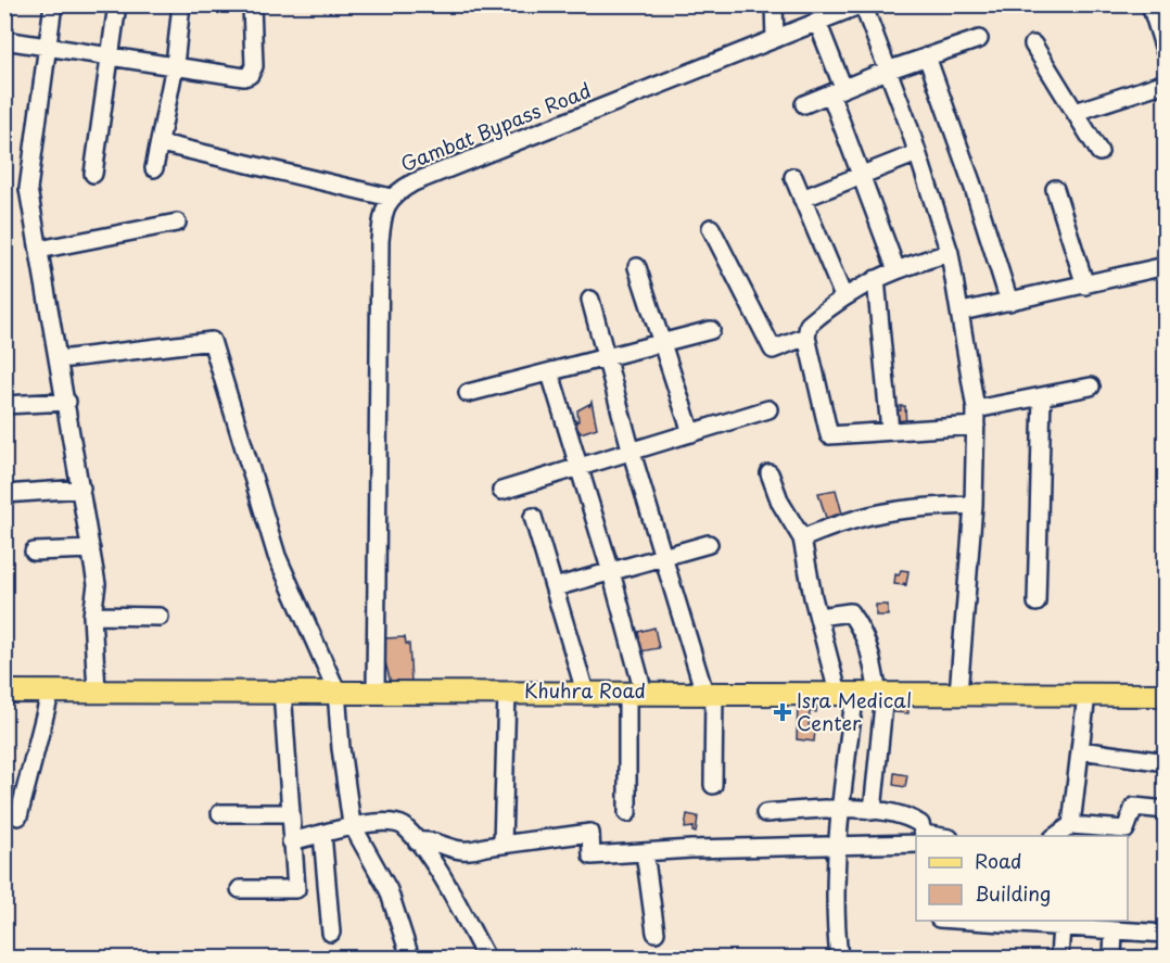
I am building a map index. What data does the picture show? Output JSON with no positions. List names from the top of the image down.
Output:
{
  "streets": {
    "main road": ["Khuhra Road"],
    "street": ["Gambat Bypass Road"]
  },
  "crossings": [
    ["Gambat Bypass Road", "Khuhra Road"]
  ],
  "places": {
    "health": ["Isra Medical Center"]
  },
  "legend": ["Road", "Building"]
}
